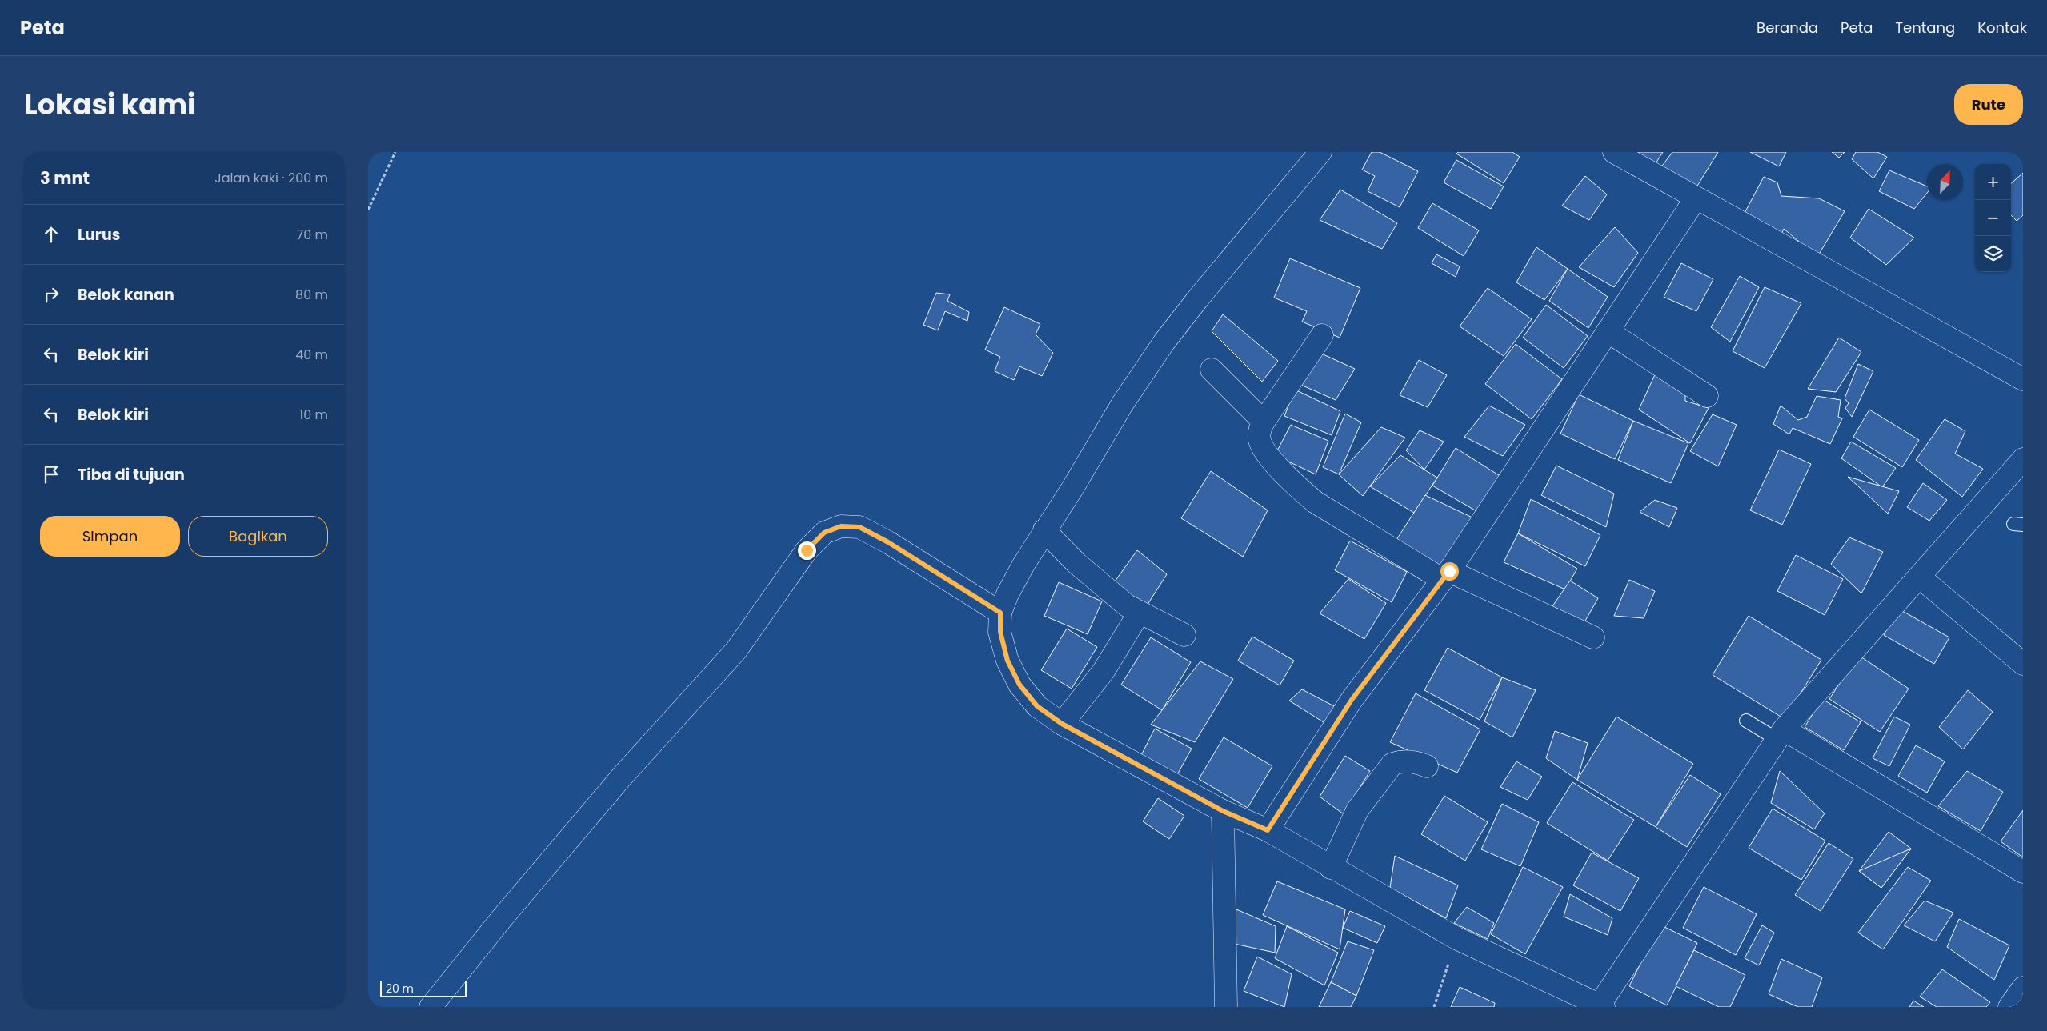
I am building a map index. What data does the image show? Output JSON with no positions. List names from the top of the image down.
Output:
{
  "scale_bar": "20 m",
  "north": "top right",
  "page": {
    "header": "Peta",
    "nav": [
      "Beranda",
      "Peta",
      "Tentang",
      "Kontak"
    ],
    "title": "Lokasi kami",
    "buttons": [
      "Rute",
      ["Simpan", "Bagikan"]
    ],
    "heading": ["3 mnt", "Jalan kaki · 200 m"],
    "map_buttons": ["+", "−"],
    "list": [
      ["Lurus", "70 m"],
      ["Belok kanan", "80 m"],
      ["Belok kiri", "40 m"],
      ["Belok kiri", "10 m"],
      "Tiba di tujuan"
    ],
    "scale": "20 m"
  }
}
